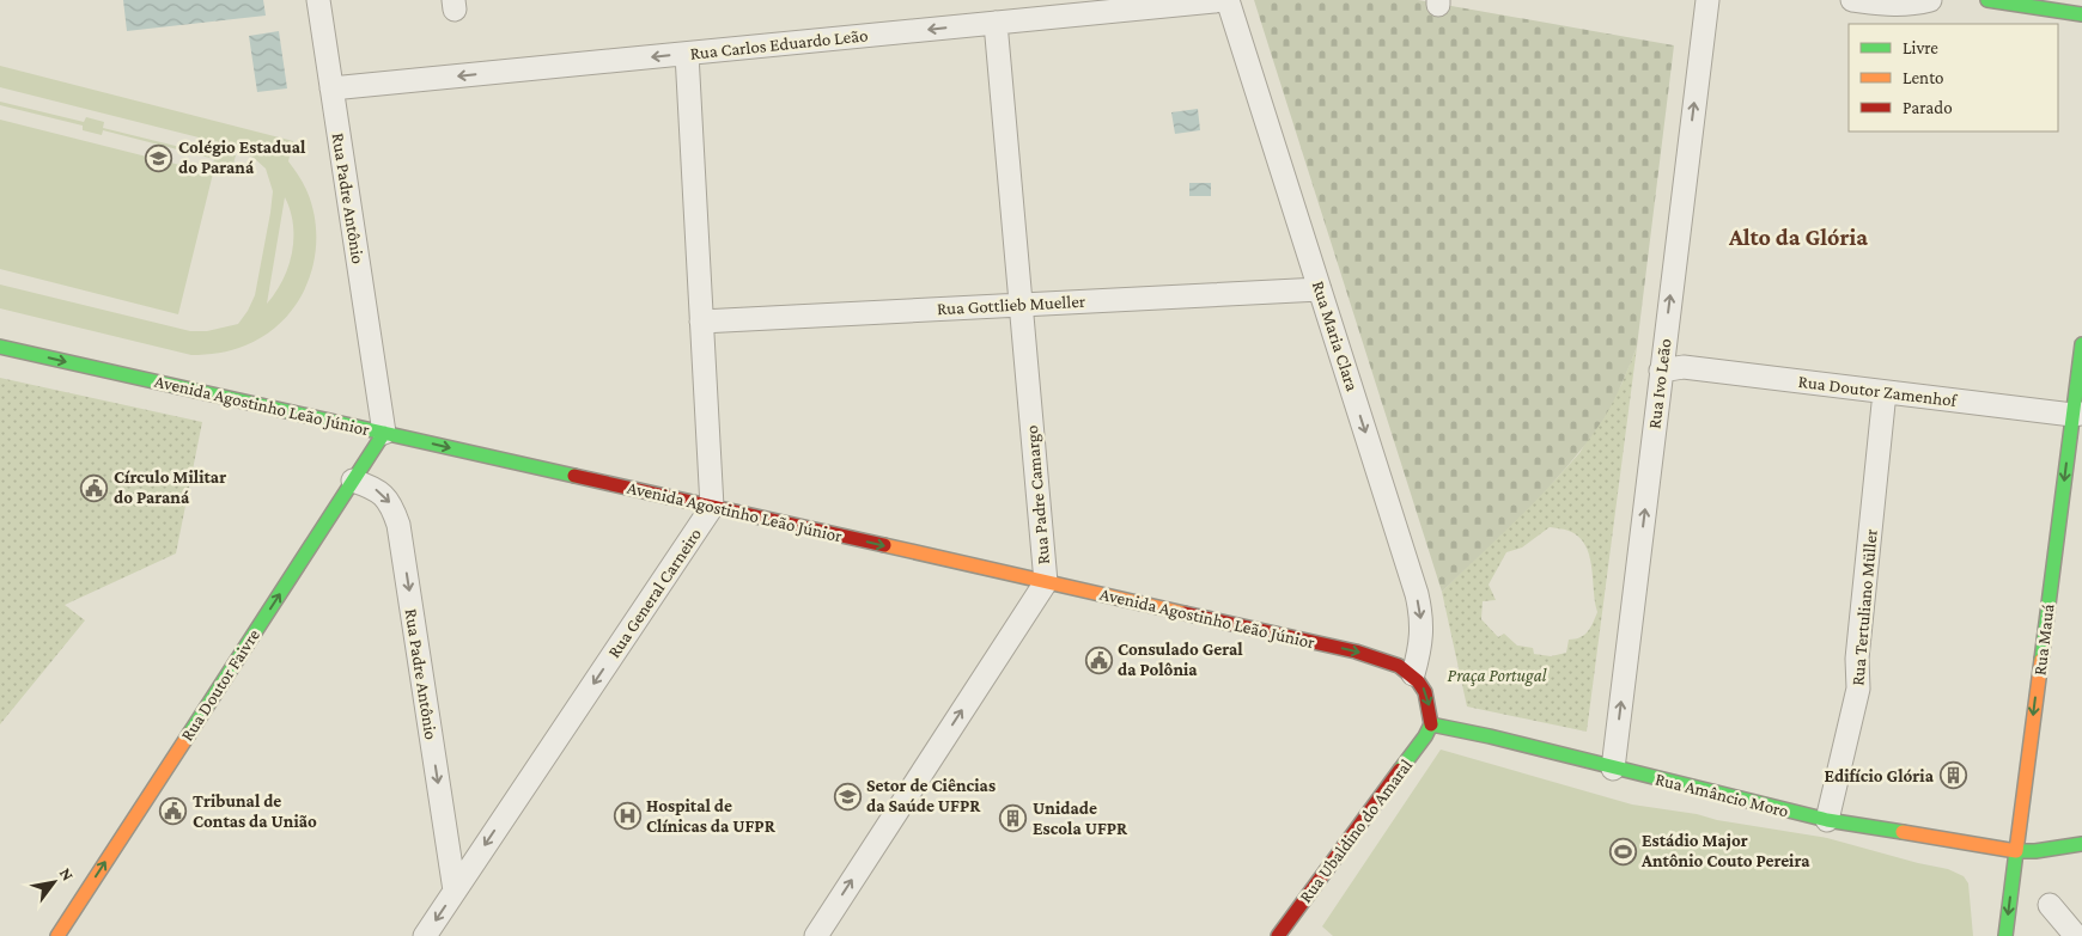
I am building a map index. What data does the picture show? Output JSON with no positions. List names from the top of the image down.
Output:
{
  "streets": {
    "main road": [
      "Avenida Agostinho Leão Júnior",
      "Rua Mauá",
      "Rua Doutor Faivre",
      "Rua Amâncio Moro",
      "Rua Ubaldino do Amaral"
    ],
    "street": [
      "Rua Carlos Eduardo Leão",
      "Rua Padre Antônio",
      "Rua Gottlieb Mueller",
      "Rua Maria Clara",
      "Rua Ivo Leão",
      "Rua Doutor Zamenhof",
      "Rua Padre Camargo",
      "Rua General Carneiro",
      "Rua Tertuliano Müller"
    ]
  },
  "crossings": [
    ["Rua Carlos Eduardo Leão", "Rua Padre Antônio"],
    ["Rua Carlos Eduardo Leão", "Rua Maria Clara"],
    ["Rua Carlos Eduardo Leão", "Rua Padre Camargo"],
    ["Rua Padre Antônio", "Avenida Agostinho Leão Júnior"],
    ["Rua Padre Antônio", "Rua General Carneiro"],
    ["Rua Padre Antônio", "Rua Doutor Faivre"],
    ["Rua Gottlieb Mueller", "Rua Maria Clara"],
    ["Rua Gottlieb Mueller", "Rua Padre Camargo"],
    ["Rua Maria Clara", "Avenida Agostinho Leão Júnior"],
    ["Rua Ivo Leão", "Rua Doutor Zamenhof"],
    ["Rua Ivo Leão", "Rua Amâncio Moro"],
    ["Rua Doutor Zamenhof", "Rua Tertuliano Müller"],
    ["Rua Doutor Zamenhof", "Rua Mauá"],
    ["Avenida Agostinho Leão Júnior", "Rua Padre Camargo"],
    ["Avenida Agostinho Leão Júnior", "Rua General Carneiro"],
    ["Avenida Agostinho Leão Júnior", "Rua Doutor Faivre"],
    ["Rua Tertuliano Müller", "Rua Amâncio Moro"],
    ["Rua Mauá", "Rua Amâncio Moro"],
    ["Rua Amâncio Moro", "Rua Ubaldino do Amaral"]
  ],
  "one_way": [
    "Rua Carlos Eduardo Leão",
    "Rua Padre Antônio",
    "Rua Maria Clara",
    "Rua Ivo Leão",
    "Avenida Agostinho Leão Júnior",
    "Rua Padre Camargo",
    "Rua General Carneiro",
    "Rua Mauá",
    "Rua Doutor Faivre"
  ],
  "districts": ["Alto da Glória"],
  "parks": ["Praça Portugal"],
  "places": {
    "school or university": ["Colégio Estadual do Paraná", "Setor de Ciências da Saúde UFPR"],
    "public building": ["Círculo Militar do Paraná", "Consulado Geral da Polônia", "Tribunal de Contas da União"],
    "building": ["Edifício Glória", "Unidade Escola UFPR"],
    "hospital": ["Hospital de Clínicas da UFPR"],
    "sports": ["Estádio Major Antônio Couto Pereira"]
  },
  "legend": ["Livre", "Lento", "Parado"],
  "north": "top right"
}
